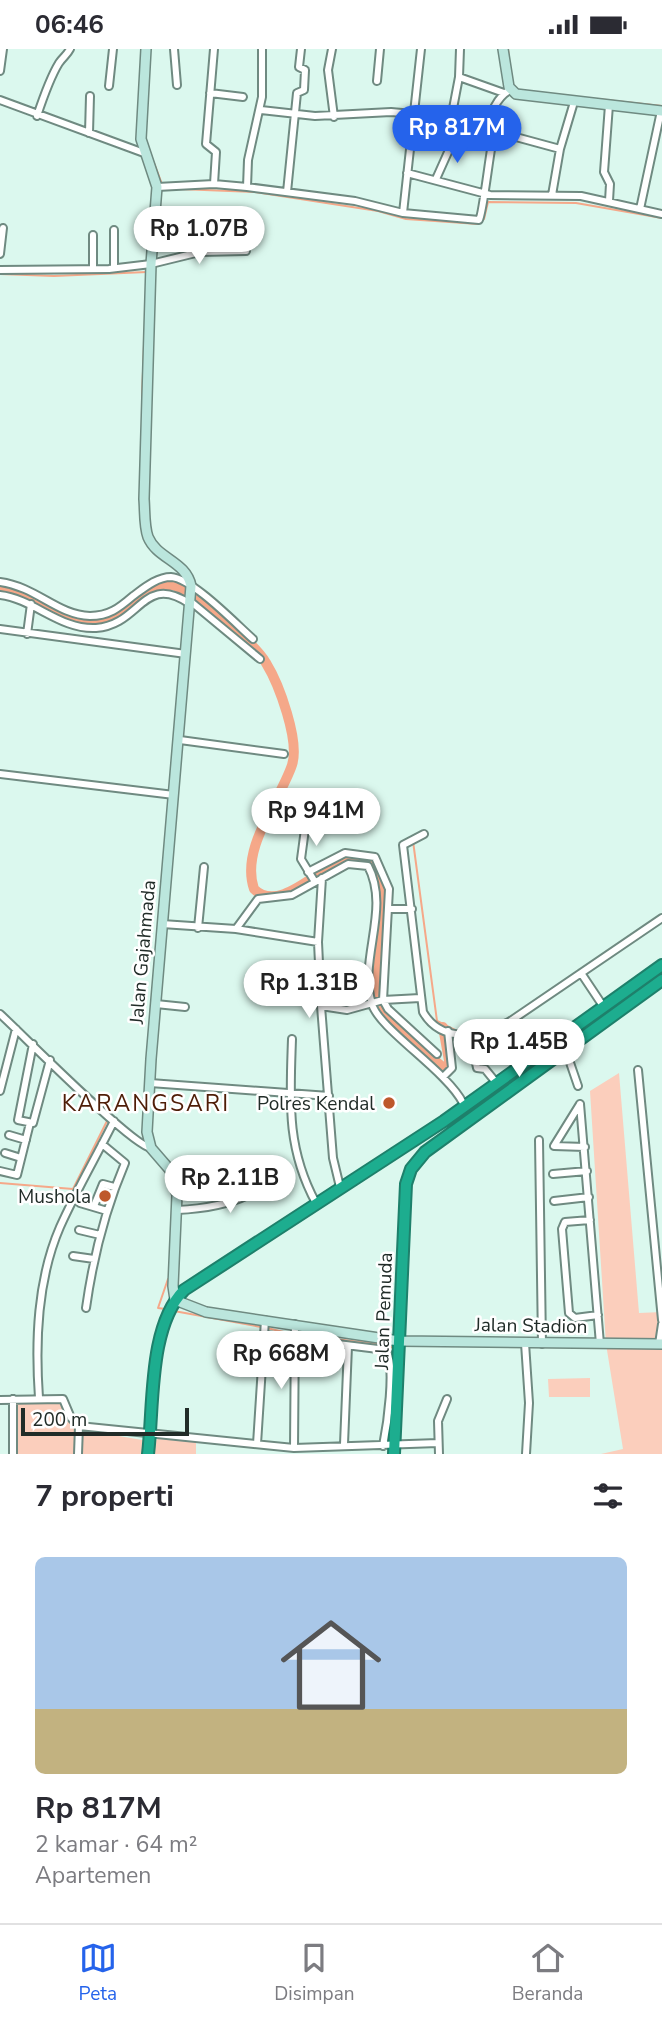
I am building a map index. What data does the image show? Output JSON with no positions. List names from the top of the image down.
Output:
{
  "streets": {
    "highway": ["Jalan Pemuda"],
    "street": ["Jalan Gajahmada", "Jalan Stadion"]
  },
  "crossings": [
    ["Jalan Pemuda", "Jalan Stadion"]
  ],
  "districts": ["KARANGSARI"],
  "places": ["Polres Kendal", "Mushola"],
  "scale_bar": "200 m",
  "page": {
    "status": "06:46",
    "price": [
      "Rp 817M",
      "Rp 1.07B",
      "Rp 941M",
      "Rp 1.31B",
      "Rp 1.45B",
      "Rp 2.11B",
      "Rp 668M"
    ],
    "scale": "200 m",
    "heading": "7 properti",
    "list": [
      {
        "name": "Rp 817M",
        "note": "2 kamar · 64 m² · Apartemen"
      }
    ],
    "tabs": ["Peta", "Disimpan", "Beranda"]
  }
}
